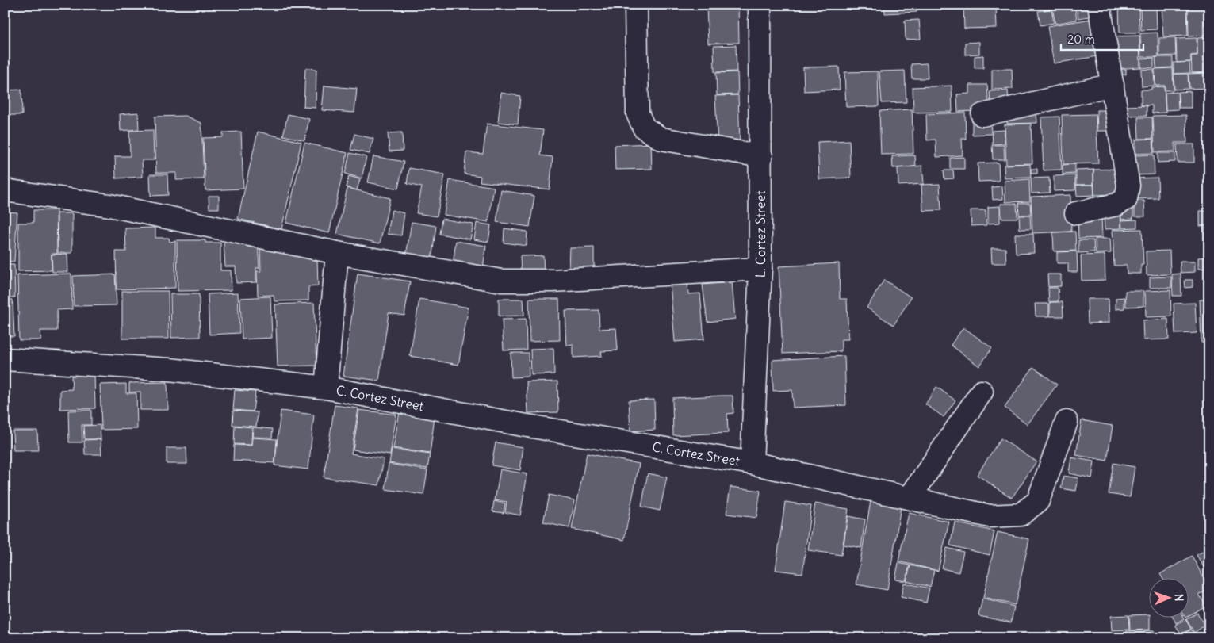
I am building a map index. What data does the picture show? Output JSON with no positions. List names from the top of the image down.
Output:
{
  "streets": {
    "street": ["L. Cortez Street", "C. Cortez Street"]
  },
  "crossings": [
    ["L. Cortez Street", "C. Cortez Street"]
  ],
  "scale_bar": "20 m",
  "north": "right"
}
